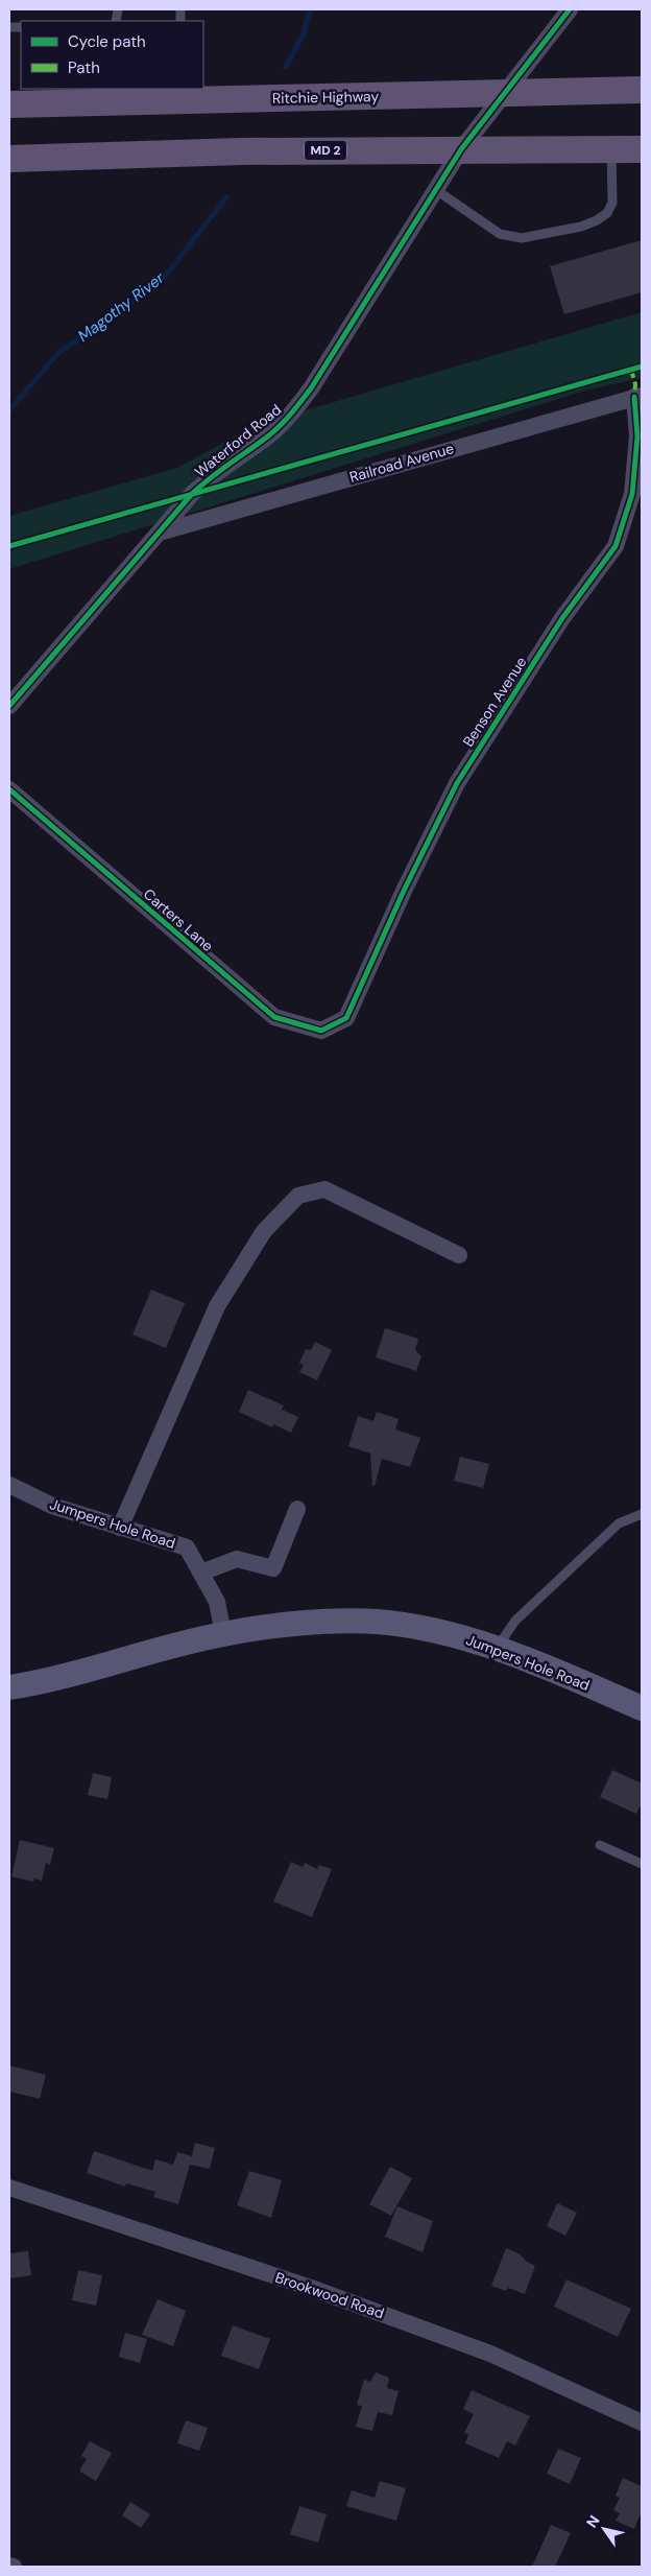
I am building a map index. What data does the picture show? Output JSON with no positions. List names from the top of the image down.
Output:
{
  "streets": {
    "main road": ["Ritchie Highway", "MD 2", "Jumpers Hole Road"],
    "street": [
      "Waterford Road",
      "Railroad Avenue",
      "Benson Avenue",
      "Carters Lane",
      "Brookwood Road"
    ]
  },
  "crossings": [
    ["Ritchie Highway", "Waterford Road"],
    ["MD 2", "Waterford Road"],
    ["Waterford Road", "Railroad Avenue"],
    ["Railroad Avenue", "Benson Avenue"],
    ["Benson Avenue", "Carters Lane"]
  ],
  "water": ["Magothy River"],
  "legend": ["Cycle path", "Path"],
  "north": "top left"
}
